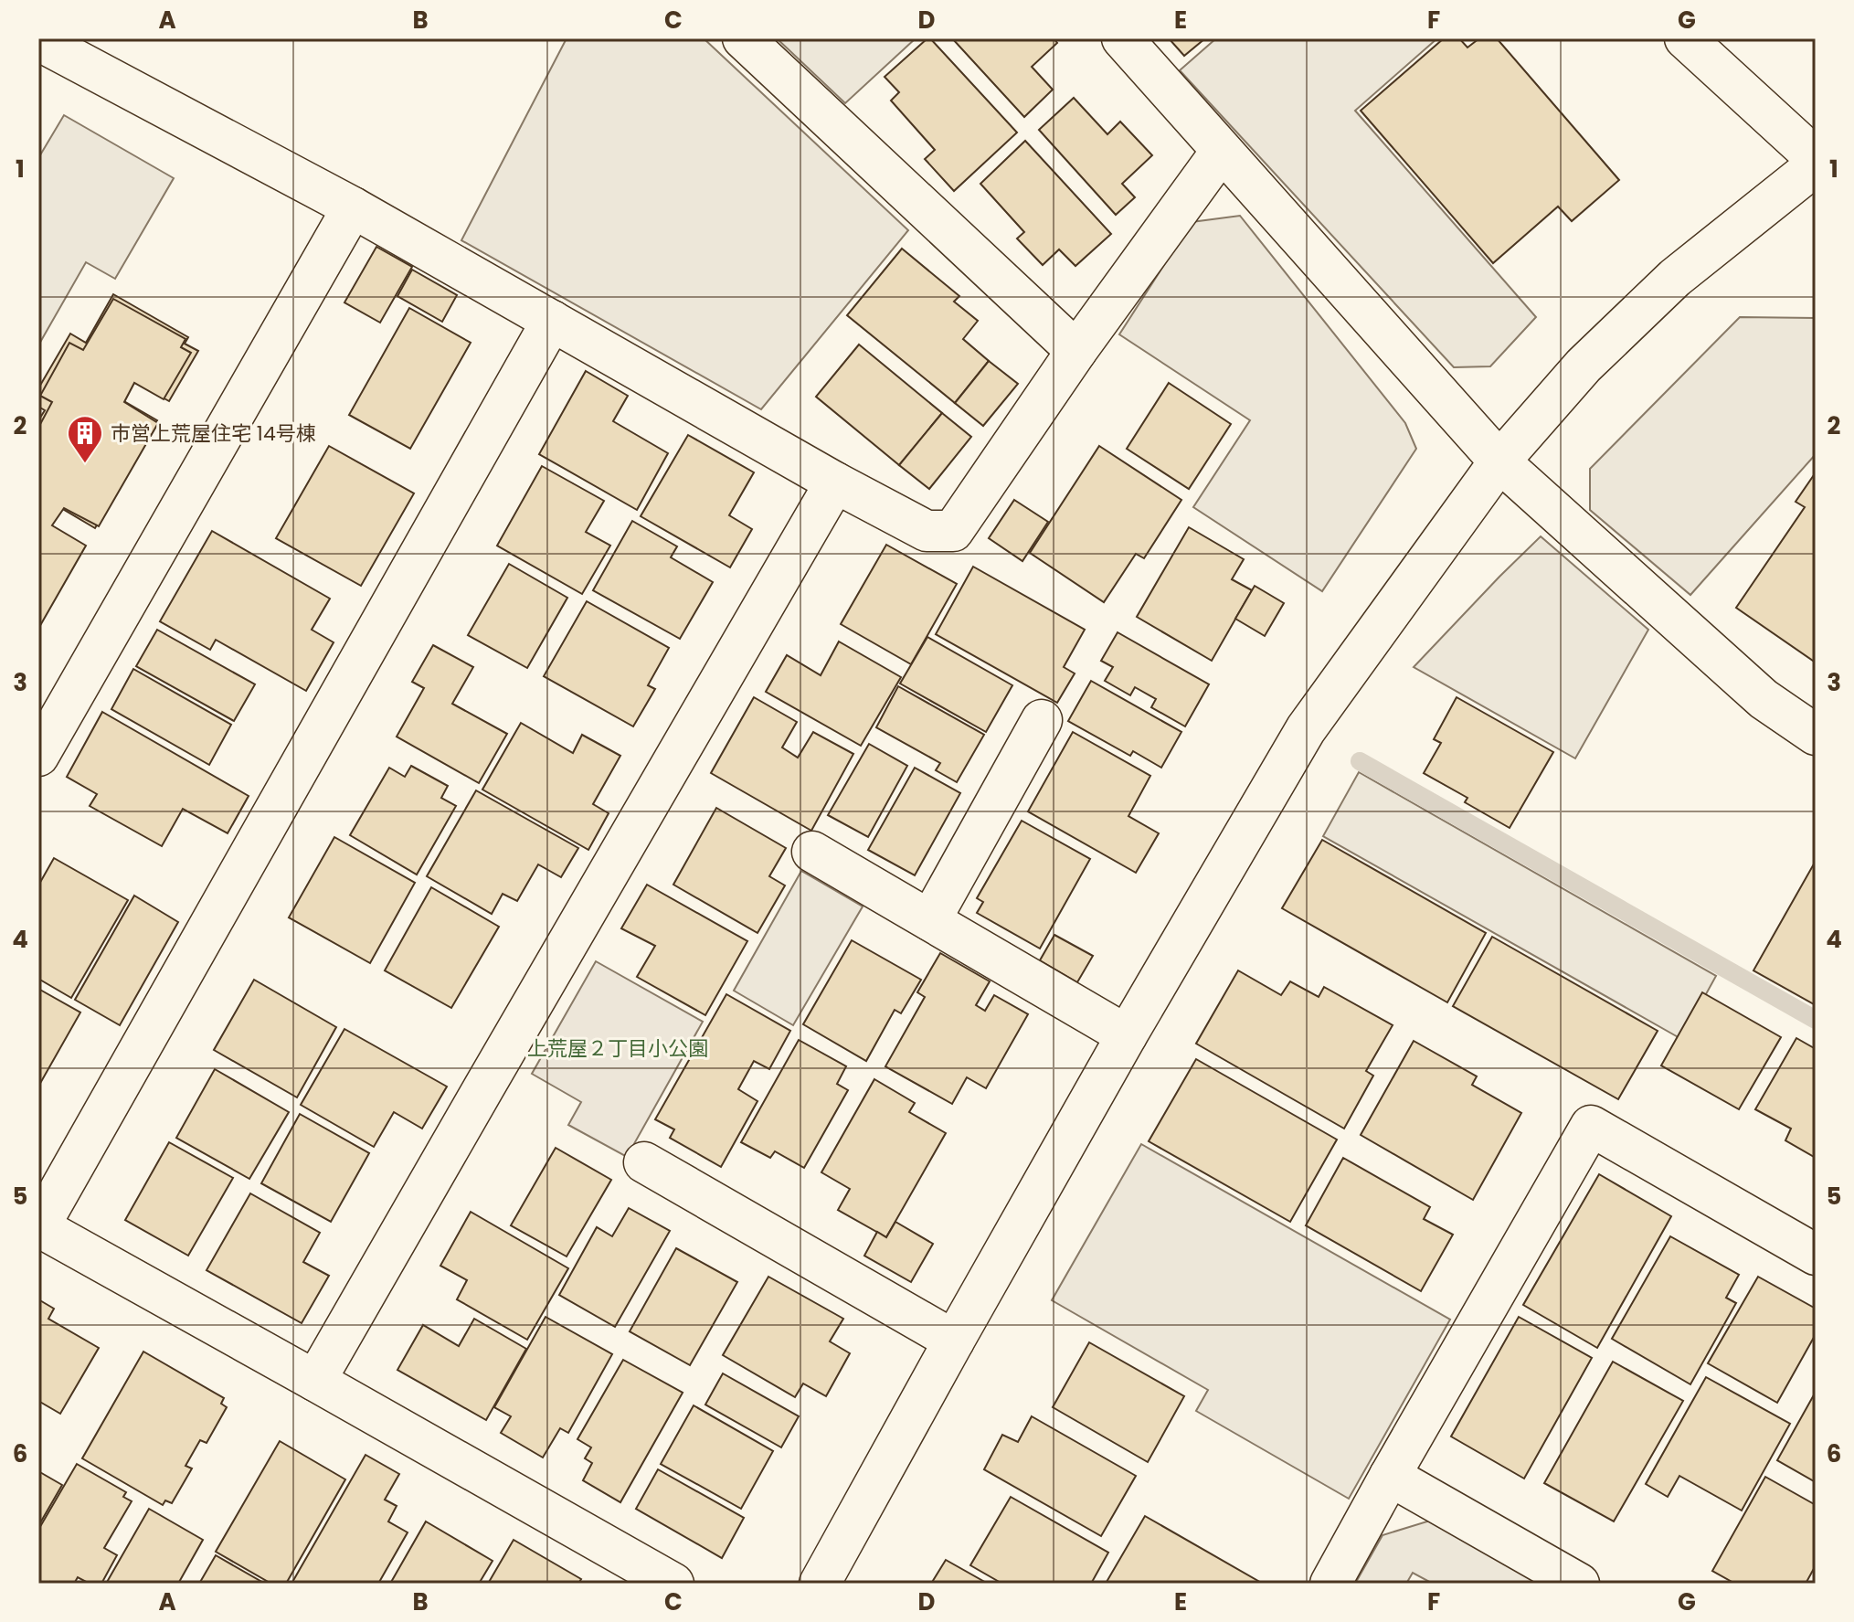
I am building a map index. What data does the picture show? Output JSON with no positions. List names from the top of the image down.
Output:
{
  "parks": ["上荒屋２丁目小公園"],
  "places": {
    "building": ["市営上荒屋住宅 14号棟"]
  },
  "grid": {
    "columns": [
      "A",
      "B",
      "C",
      "D",
      "E",
      "F",
      "G"
    ],
    "rows": [
      "1",
      "2",
      "3",
      "4",
      "5",
      "6"
    ]
  }
}
